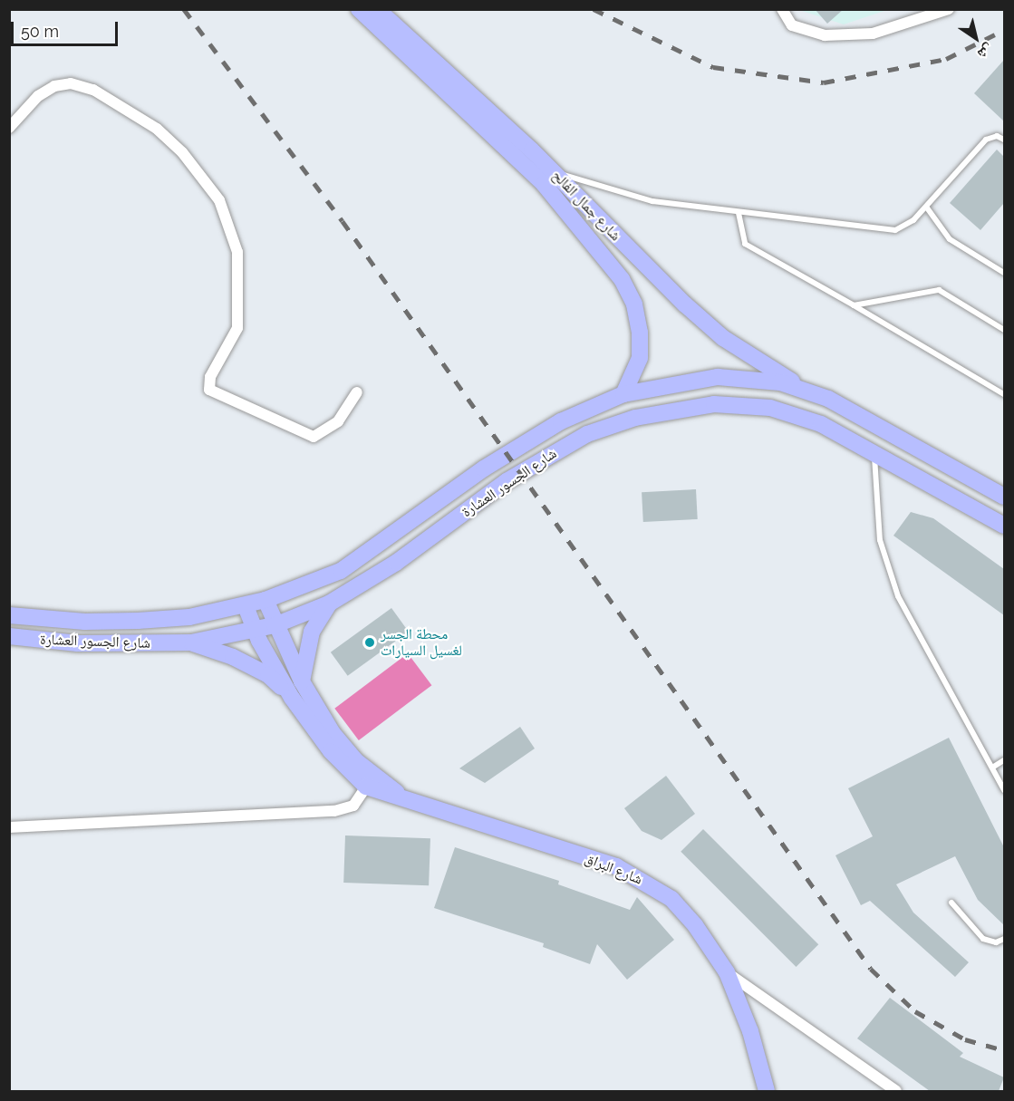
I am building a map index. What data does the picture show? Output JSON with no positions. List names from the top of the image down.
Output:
{
  "streets": {
    "main road": ["شارع جمال الفالح", "شارع الجسور العشارة", "شارع البراق"]
  },
  "crossings": [
    ["شارع جمال الفالح", "شارع الجسور العشارة"],
    ["شارع الجسور العشارة", "شارع البراق"]
  ],
  "places": ["محطة الجسر لغسيل السيارات"],
  "scale_bar": "50 m",
  "north": "bottom right"
}
